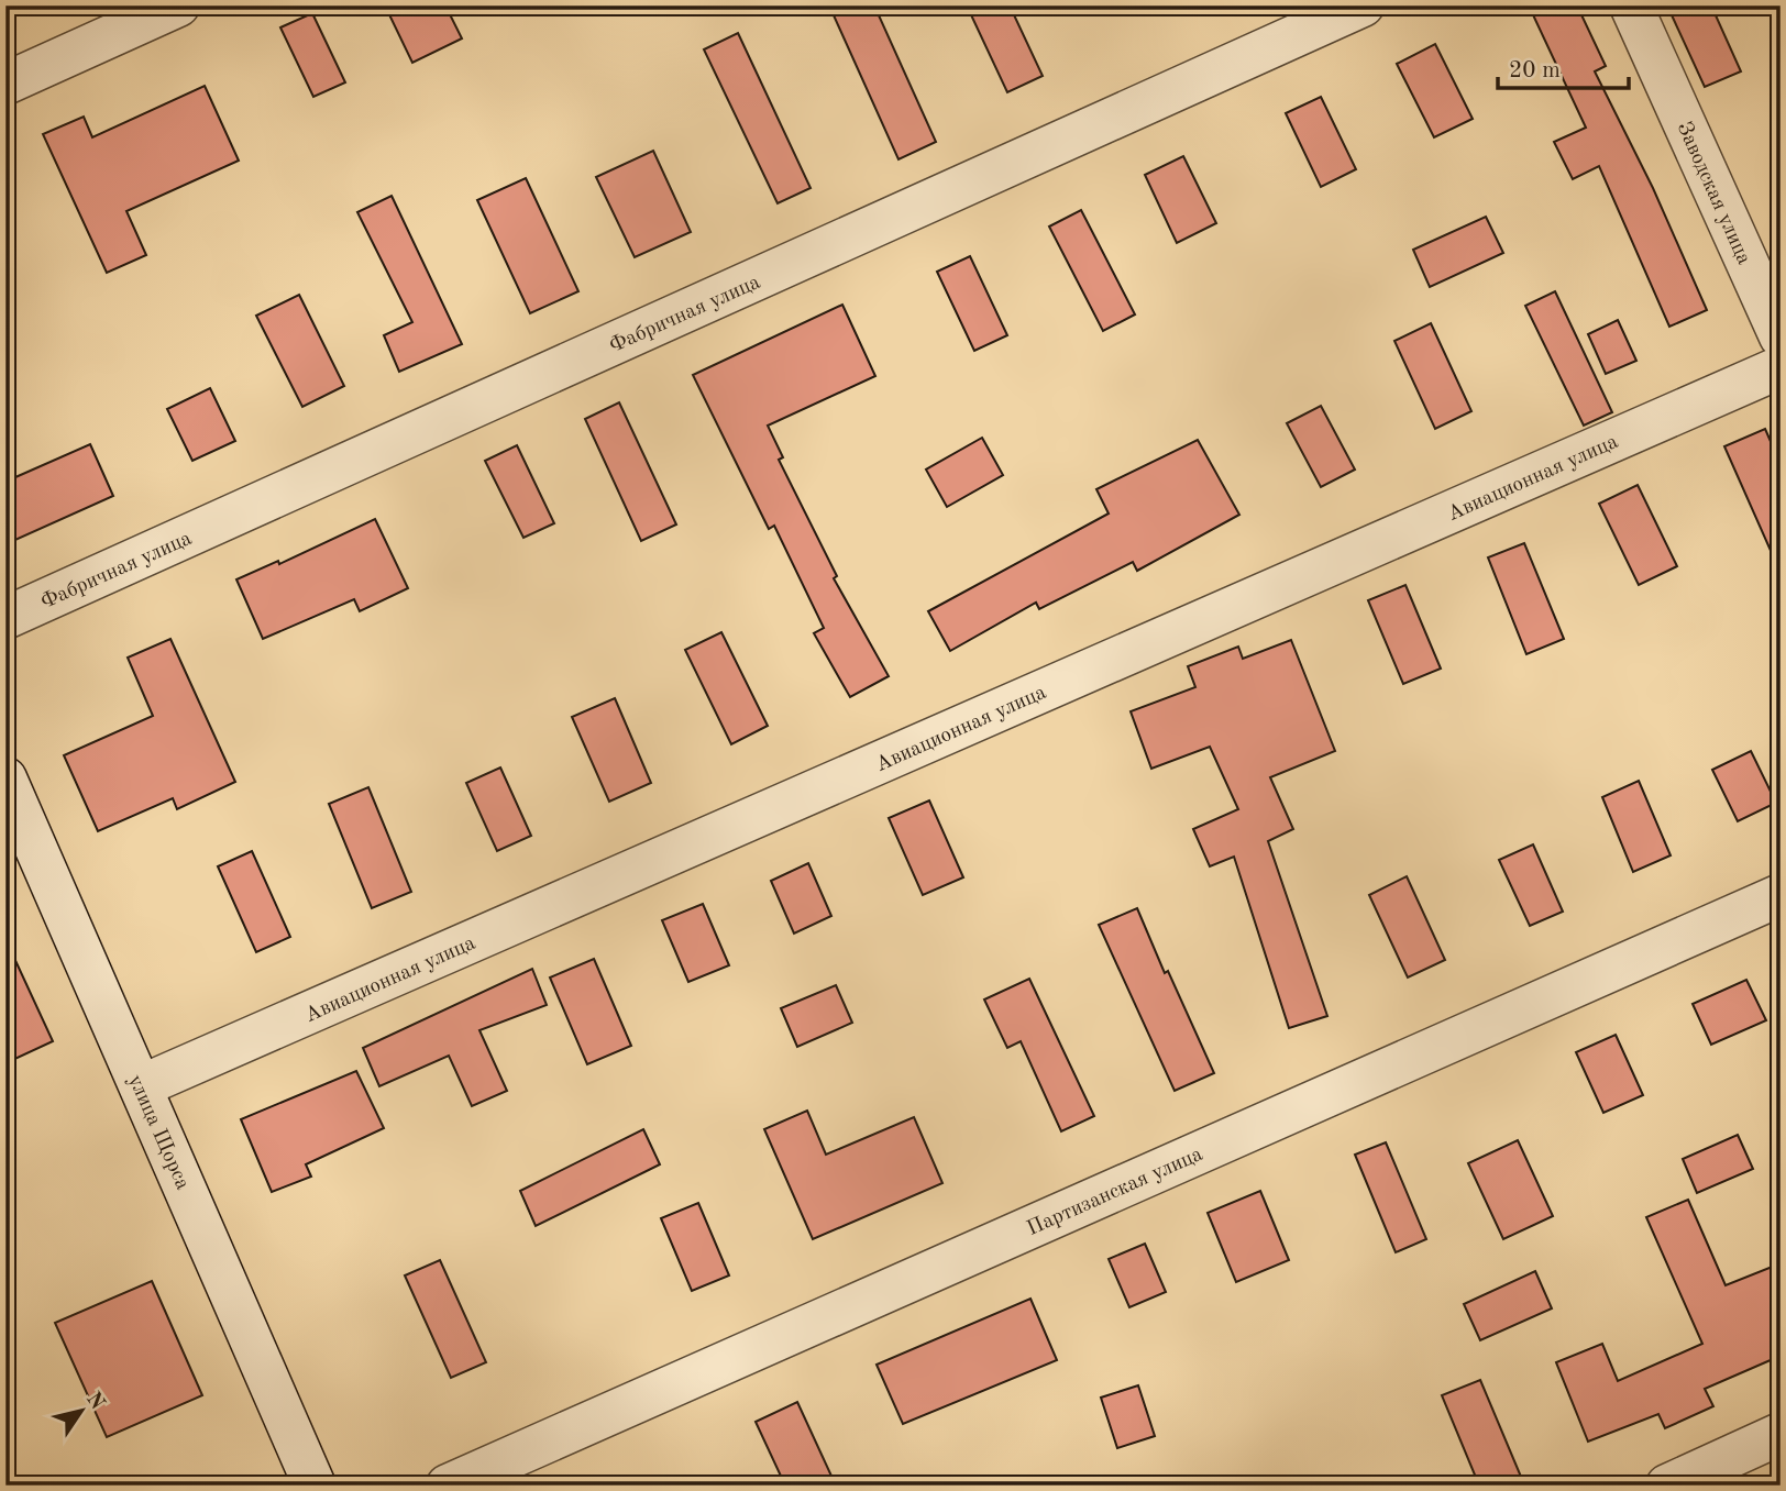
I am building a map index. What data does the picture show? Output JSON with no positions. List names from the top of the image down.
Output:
{
  "streets": {
    "street": [
      "Заводская улица",
      "Фабричная улица",
      "Авиационная улица",
      "улица Щорса",
      "Партизанская улица"
    ]
  },
  "crossings": [
    ["Авиационная улица", "улица Щорса"]
  ],
  "scale_bar": "20 m",
  "north": "top right"
}
